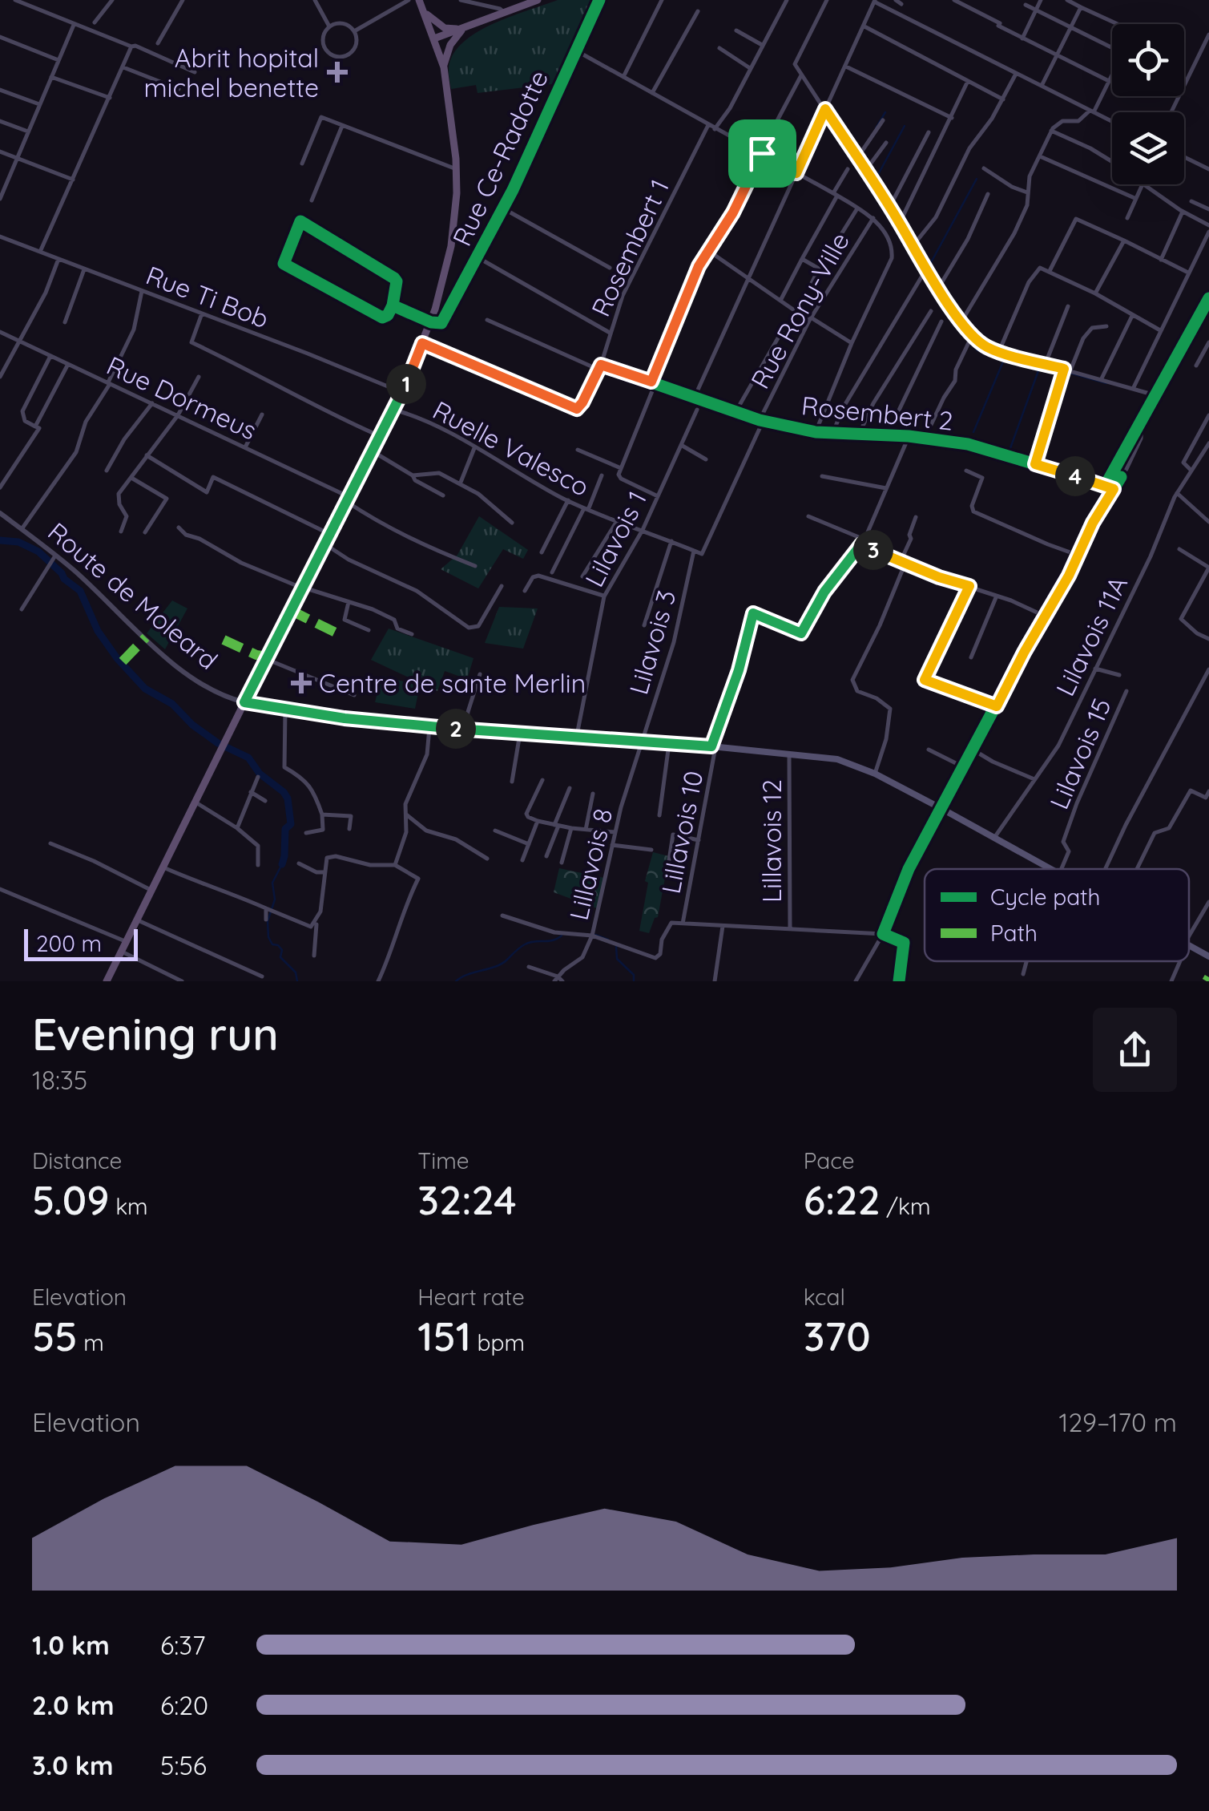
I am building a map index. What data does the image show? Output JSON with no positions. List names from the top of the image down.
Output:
{
  "streets": {
    "street": [
      "Rue Ce-Radotte",
      "Rosembert 1",
      "Rue Ti Bob",
      "Rue Rony-Ville",
      "Rue Dormeus",
      "Rosembert 2",
      "Ruelle Valesco",
      "Lilavois 1",
      "Route de Moleard",
      "Lilavois 11A",
      "Lilavois 3",
      "Lilavois 15",
      "Lillavois 10",
      "Lillavois 12",
      "Lillavois 8"
    ]
  },
  "crossings": [
    ["Rosembert 1", "Rosembert 2"],
    ["Rue Rony-Ville", "Rosembert 2"],
    ["Rue Rony-Ville", "Ruelle Valesco"],
    ["Ruelle Valesco", "Lilavois 1"],
    ["Ruelle Valesco", "Lilavois 3"],
    ["Lilavois 3", "Lillavois 8"]
  ],
  "places": {
    "health": ["Abrit hopital michel benette", "Centre de sante Merlin"]
  },
  "legend": ["Cycle path", "Path"],
  "scale_bar": "200 m",
  "page": {
    "pins": [
      "1",
      "4",
      "3",
      "2"
    ],
    "scale": "200 m",
    "heading": ["Evening run", "18:35"],
    "stats": [
      ["Distance", "5.09 km"],
      ["Time", "32:24"],
      ["Pace", "6:22 /km"],
      ["Elevation", "55 m"],
      ["Heart rate", "151 bpm"],
      ["kcal", "370"]
    ],
    "chart": ["Elevation", "129–170 m"],
    "list": [
      {
        "name": "1.0 km",
        "note": "6:37"
      },
      {
        "name": "2.0 km",
        "note": "6:20"
      },
      {
        "name": "3.0 km",
        "note": "5:56"
      }
    ]
  }
}
